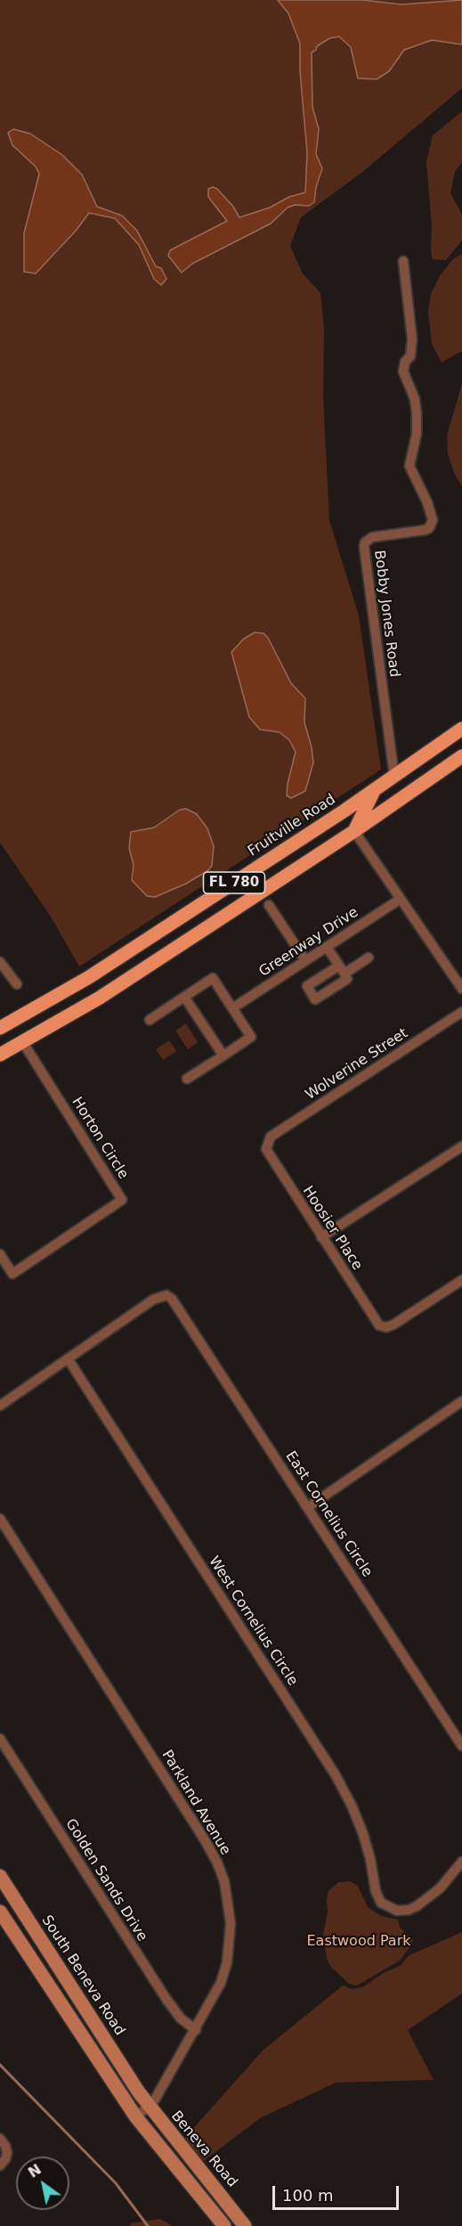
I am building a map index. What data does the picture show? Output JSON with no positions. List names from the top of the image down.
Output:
{
  "streets": {
    "main road": [
      "Fruitville Road",
      "FL 780",
      "South Beneva Road",
      "Beneva Road"
    ],
    "street": [
      "Bobby Jones Road",
      "Greenway Drive",
      "Wolverine Street",
      "Horton Circle",
      "Hoosier Place",
      "East Cornelius Circle",
      "West Cornelius Circle",
      "Parkland Avenue",
      "Golden Sands Drive"
    ]
  },
  "crossings": [
    ["Bobby Jones Road", "Fruitville Road"],
    ["FL 780", "Horton Circle"],
    ["Wolverine Street", "Hoosier Place"],
    ["Parkland Avenue", "Golden Sands Drive"],
    ["Parkland Avenue", "Beneva Road"],
    ["South Beneva Road", "Beneva Road"]
  ],
  "parks": ["Eastwood Park"],
  "scale_bar": "100 m",
  "north": "top left"
}
